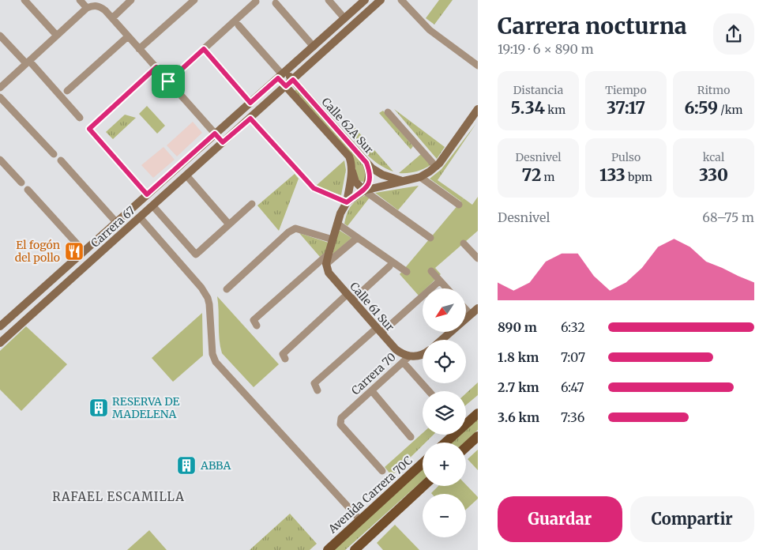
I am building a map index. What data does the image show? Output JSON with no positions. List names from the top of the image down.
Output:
{
  "streets": {
    "main road": ["Avenida Carrera 70C"],
    "street": [
      "Calle 62A Sur",
      "Carrera 67",
      "Calle 61 Sur",
      "Carrera 70"
    ]
  },
  "crossings": [
    ["Calle 62A Sur", "Carrera 67"],
    ["Calle 61 Sur", "Carrera 70"]
  ],
  "districts": ["RAFAEL ESCAMILLA"],
  "places": {
    "restaurant": ["El fogón del pollo"],
    "building": ["RESERVA DE MADELENA", "ABBA"]
  },
  "north": "bottom left",
  "page": {
    "heading": ["Carrera nocturna", "19:19 · 6 × 890 m"],
    "stats": [
      ["Distancia", "5.34 km"],
      ["Tiempo", "37:17"],
      ["Ritmo", "6:59 /km"],
      ["Desnivel", "72 m"],
      ["Pulso", "133 bpm"],
      ["kcal", "330"]
    ],
    "chart": ["Desnivel", "68–75 m"],
    "map_buttons": ["+", "−"],
    "list": [
      {
        "name": "890 m",
        "note": "6:32"
      },
      {
        "name": "1.8 km",
        "note": "7:07"
      },
      {
        "name": "2.7 km",
        "note": "6:47"
      },
      {
        "name": "3.6 km",
        "note": "7:36"
      }
    ],
    "buttons": ["Guardar", "Compartir"]
  }
}
